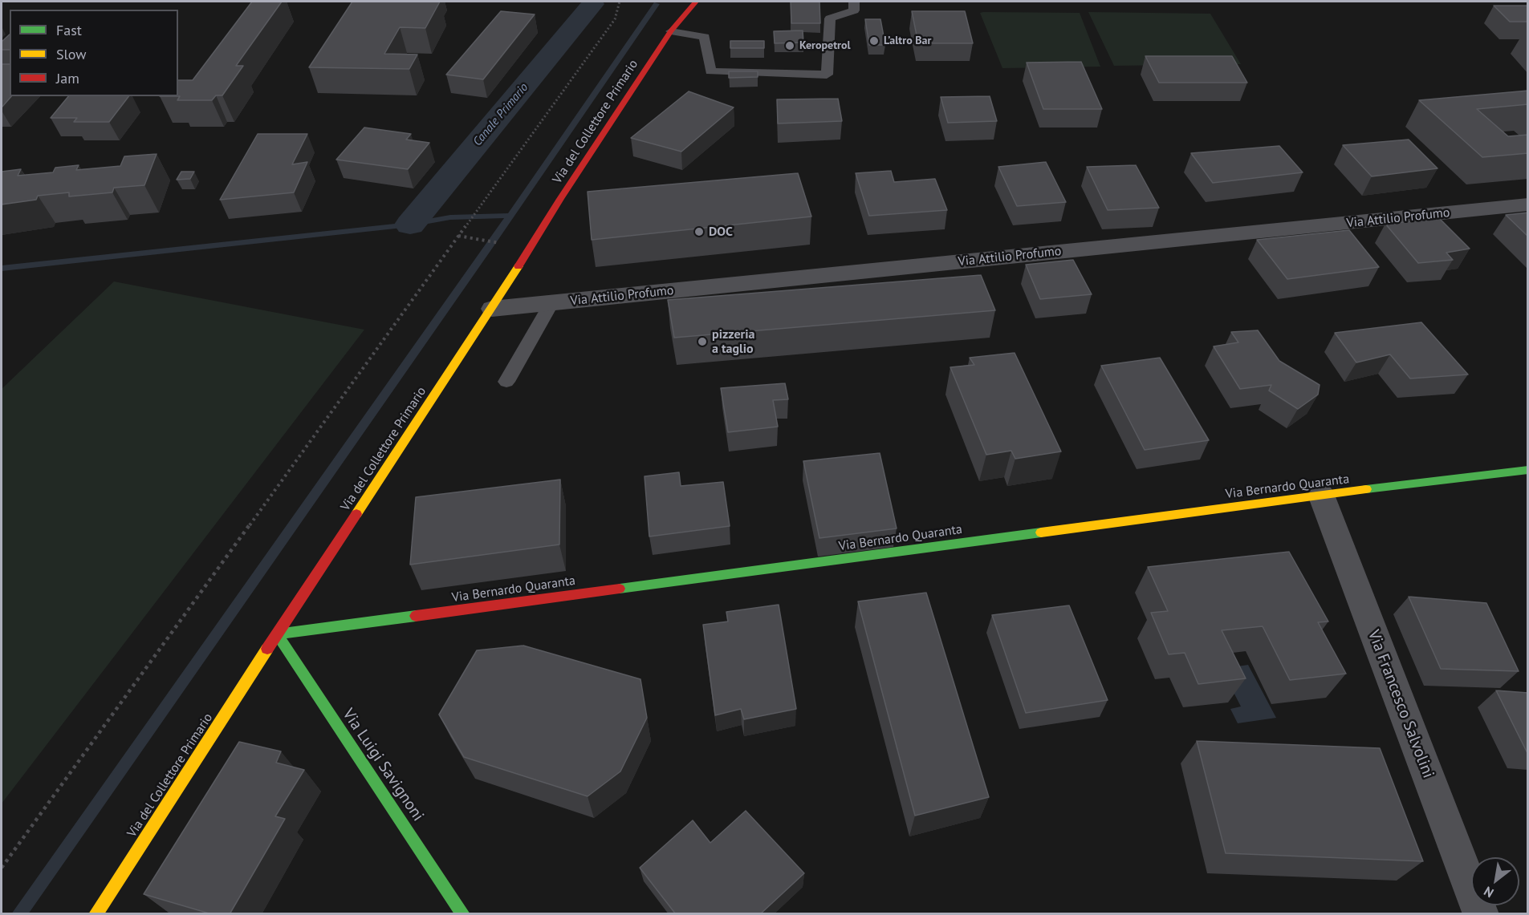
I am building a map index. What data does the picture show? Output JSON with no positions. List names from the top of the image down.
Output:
{
  "streets": {
    "street": [
      "Via del Collettore Primario",
      "Via Attilio Profumo",
      "Via Bernardo Quaranta",
      "Via Francesco Salvolini",
      "Via Luigi Savignoni"
    ]
  },
  "crossings": [
    ["Via del Collettore Primario", "Via Attilio Profumo"],
    ["Via del Collettore Primario", "Via Bernardo Quaranta"],
    ["Via del Collettore Primario", "Via Luigi Savignoni"],
    ["Via Bernardo Quaranta", "Via Francesco Salvolini"],
    ["Via Bernardo Quaranta", "Via Luigi Savignoni"]
  ],
  "water": ["Canale Primario"],
  "places": [
    "L’altro Bar",
    "Keropetrol",
    "DOC",
    "pizzeria a taglio"
  ],
  "legend": ["Fast", "Slow", "Jam"],
  "north": "bottom left"
}
